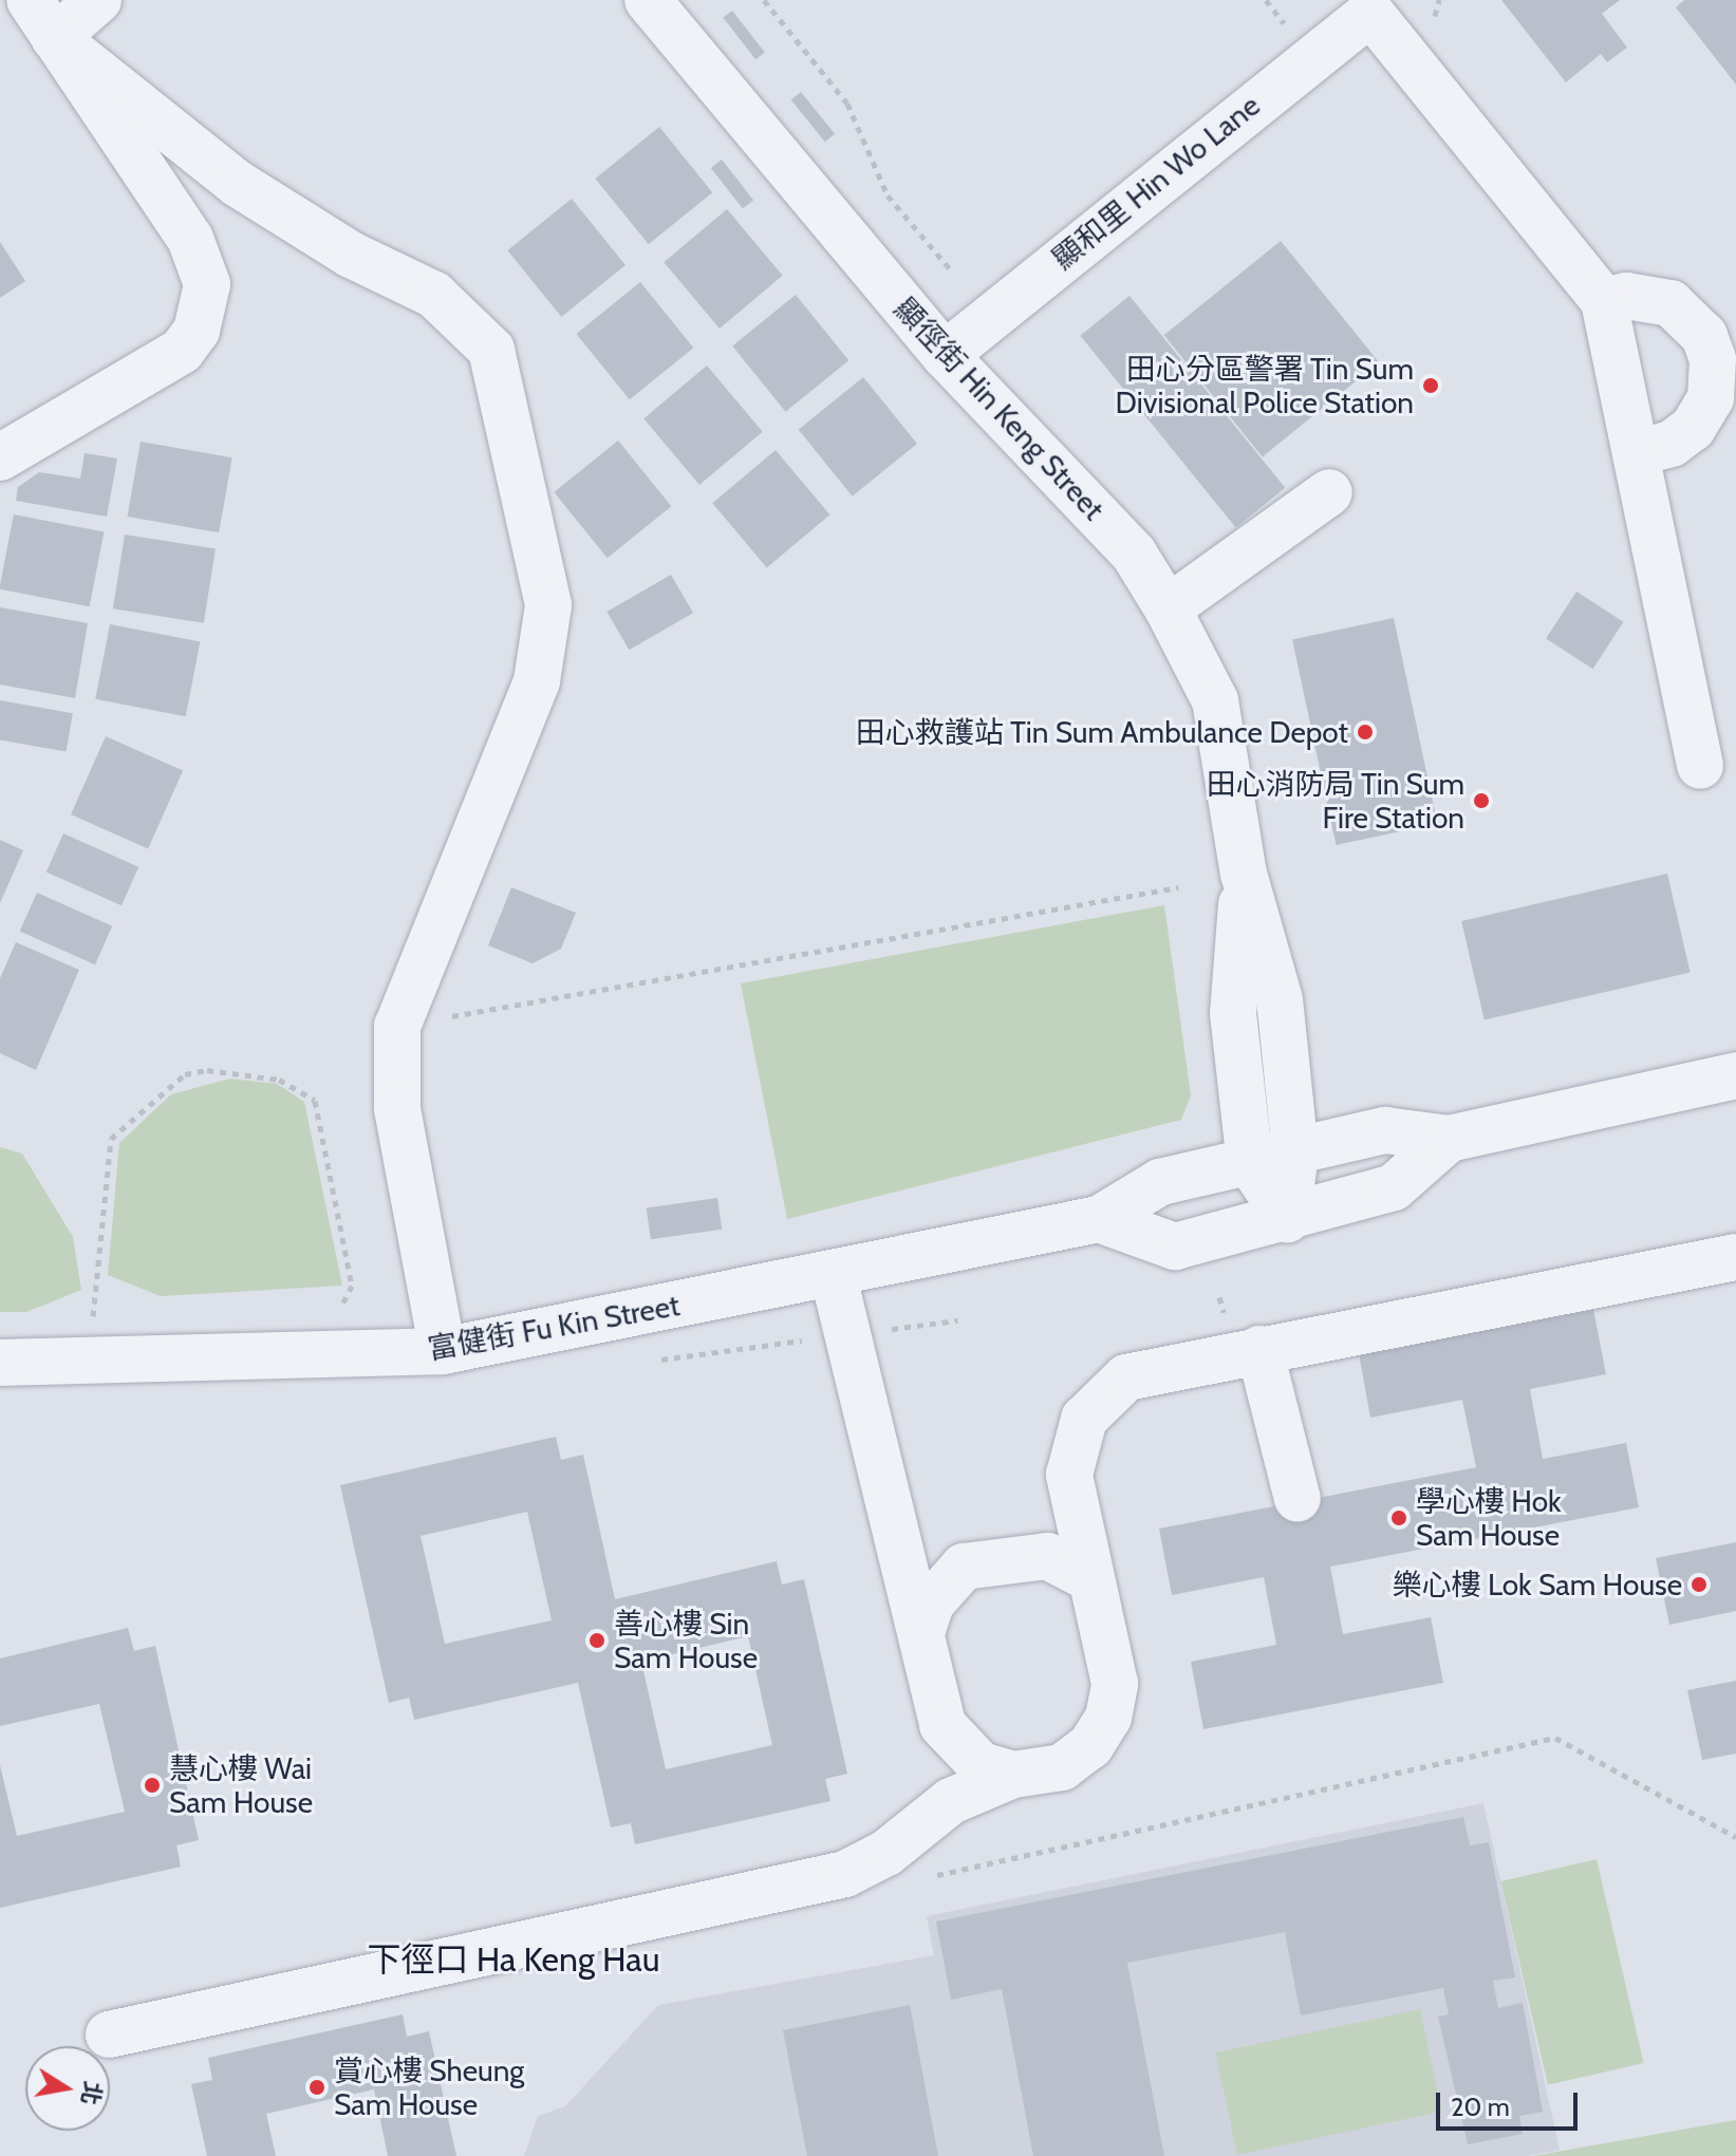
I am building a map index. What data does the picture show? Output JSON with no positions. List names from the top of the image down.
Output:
{
  "streets": {
    "street": ["顯和里 Hin Wo Lane", "顯徑街 Hin Keng Street", "富健街 Fu Kin Street"]
  },
  "crossings": [
    ["顯和里 Hin Wo Lane", "顯徑街 Hin Keng Street"],
    ["顯徑街 Hin Keng Street", "富健街 Fu Kin Street"]
  ],
  "districts": ["下徑口 Ha Keng Hau"],
  "places": [
    "田心分區警署 Tin Sum Divisional Police Station",
    "田心救護站 Tin Sum Ambulance Depot",
    "田心消防局 Tin Sum Fire Station",
    "學心樓 Hok Sam House",
    "樂心樓 Lok Sam House",
    "善心樓 Sin Sam House",
    "慧心樓 Wai Sam House",
    "賞心樓 Sheung Sam House"
  ],
  "scale_bar": "20 m",
  "north": "right"
}
